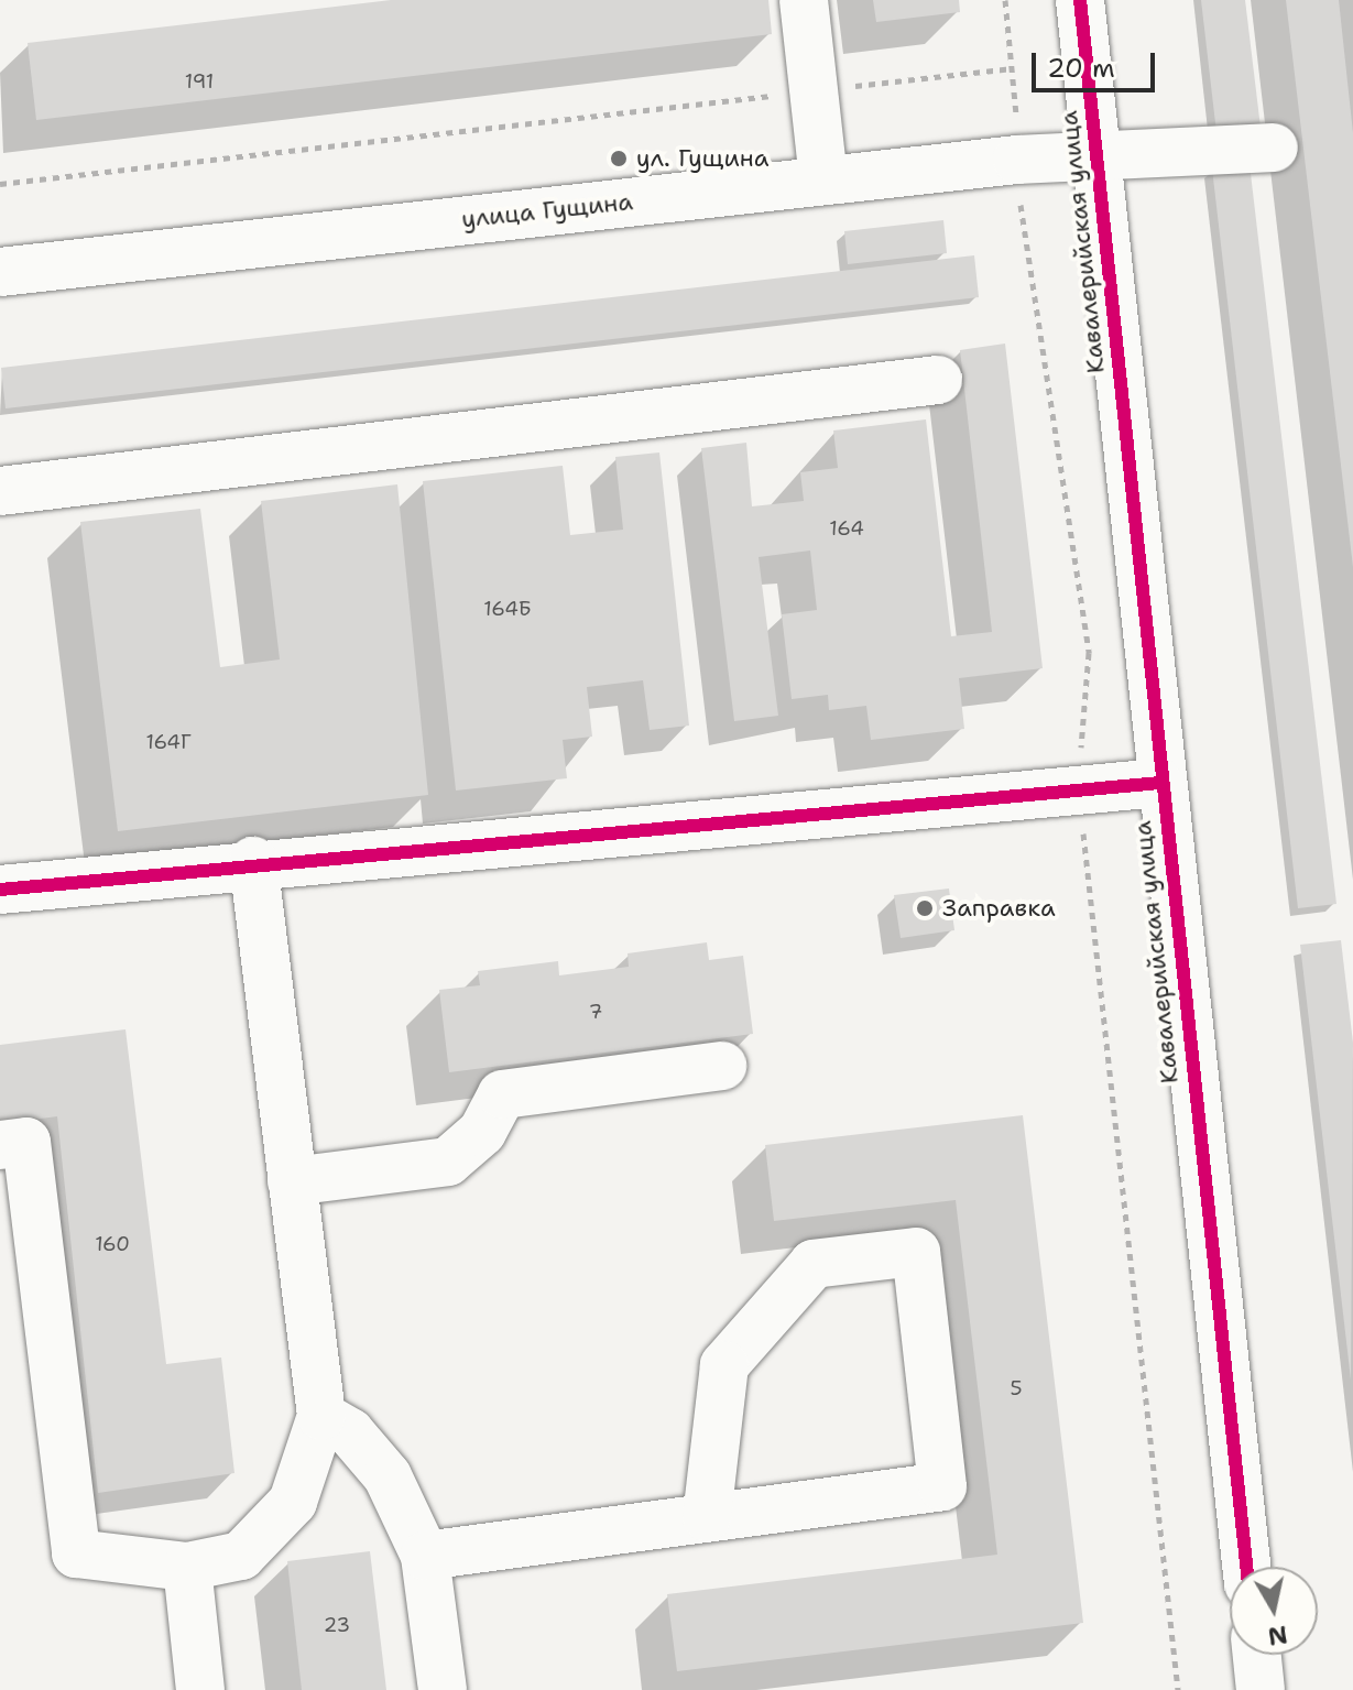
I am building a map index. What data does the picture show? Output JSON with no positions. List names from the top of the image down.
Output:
{
  "streets": {
    "street": ["улица Гущина", "Кавалерийская улица"]
  },
  "crossings": [
    ["улица Гущина", "Кавалерийская улица"]
  ],
  "places": ["ул. Гущина", "Заправка"],
  "house_numbers": [
    "191",
    "164",
    "164Б",
    "164Г",
    "7",
    "160",
    "5",
    "23"
  ],
  "scale_bar": "20 m",
  "north": "bottom"
}
